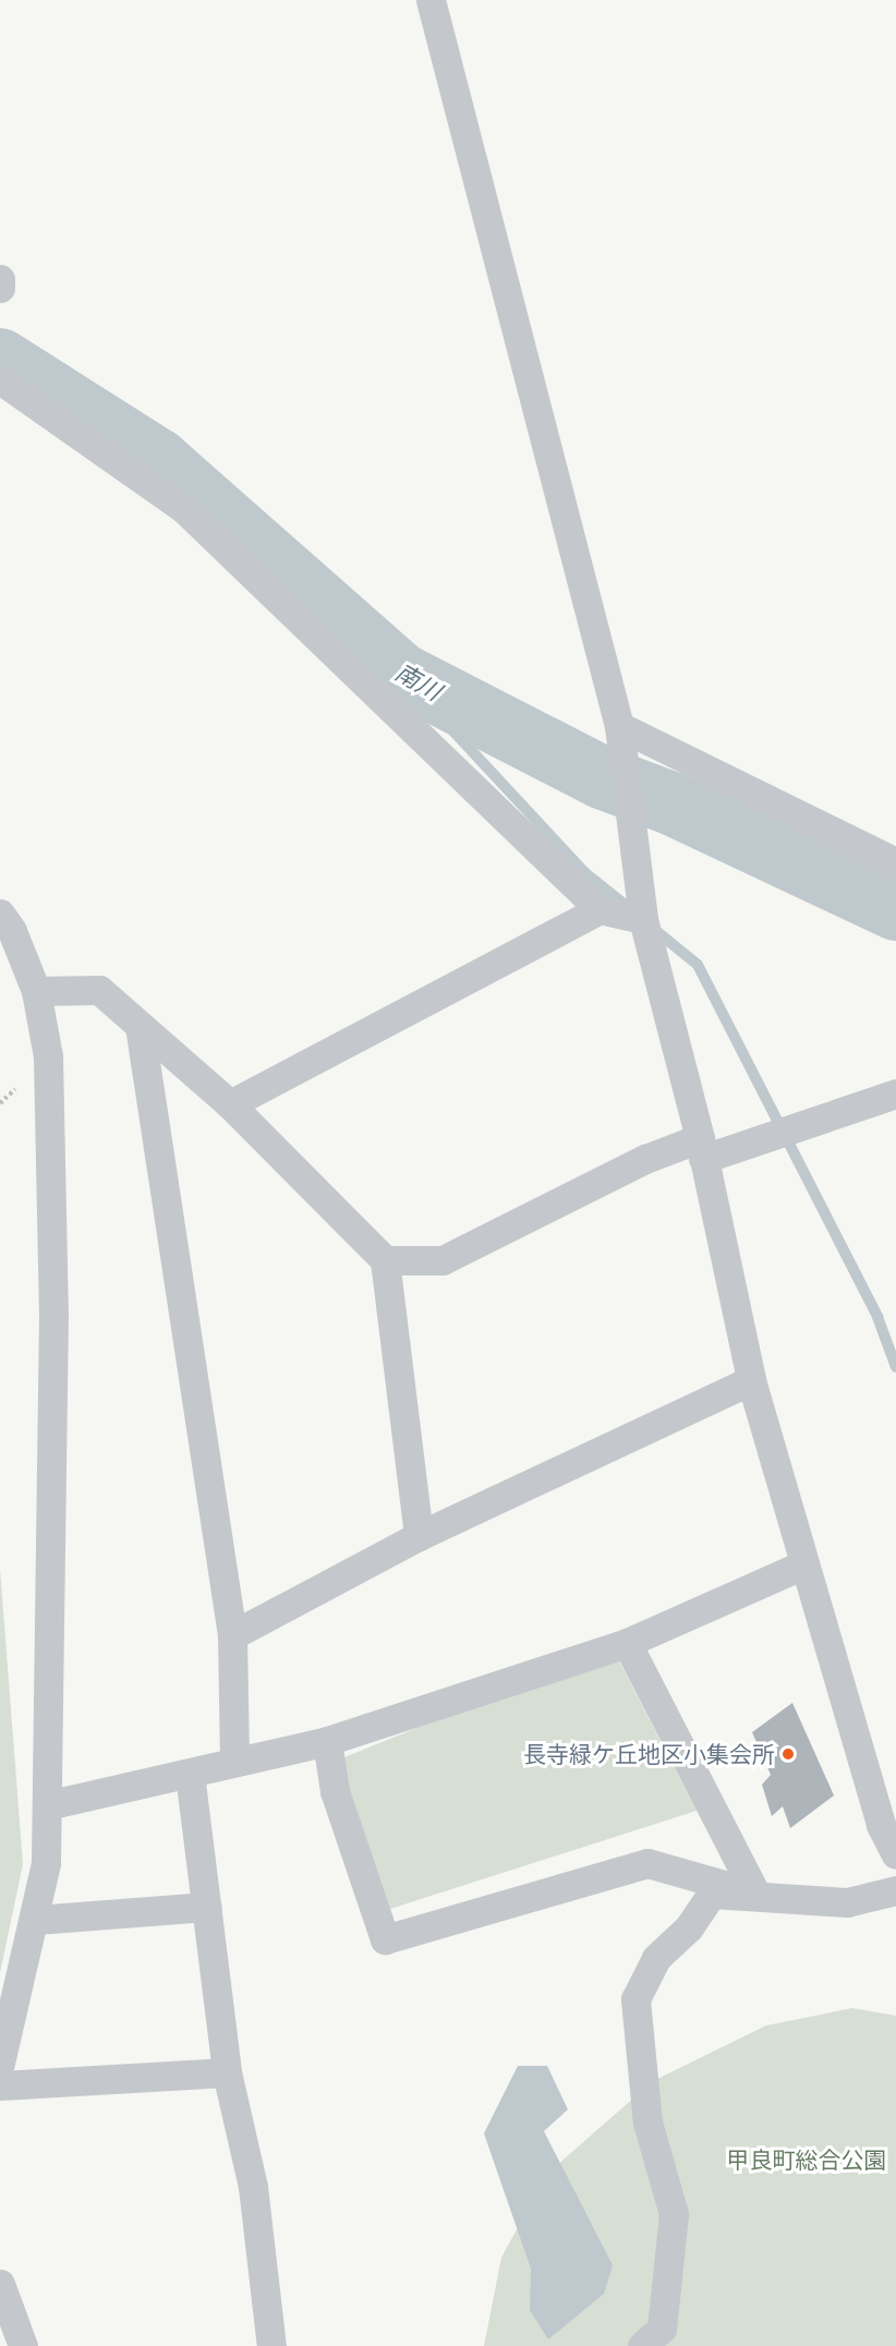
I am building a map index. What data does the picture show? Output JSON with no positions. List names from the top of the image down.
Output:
{
  "water": ["南川"],
  "parks": ["甲良町総合公園"],
  "places": ["長寺緑ケ丘地区小集会所"]
}
